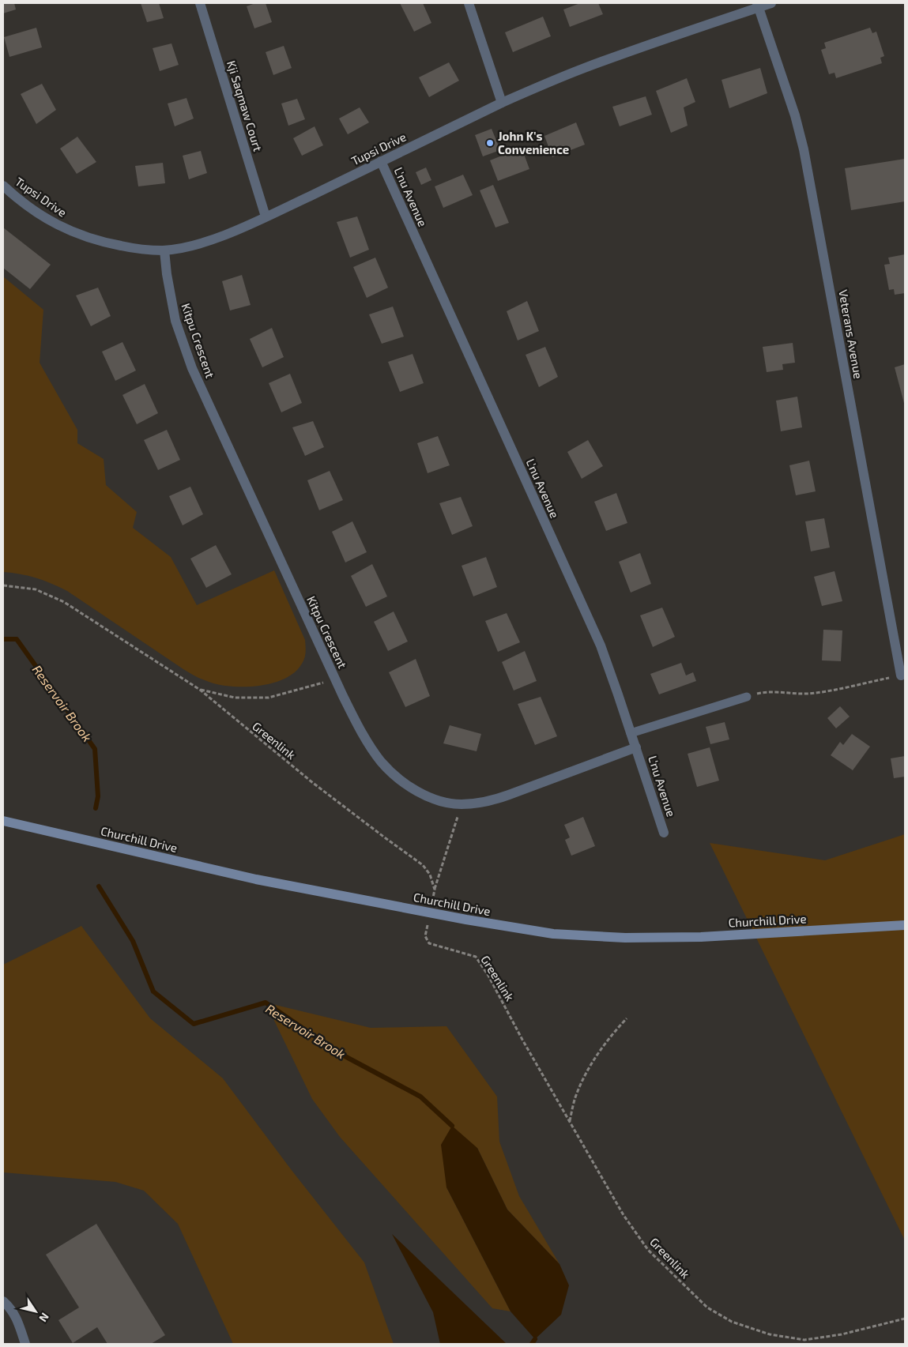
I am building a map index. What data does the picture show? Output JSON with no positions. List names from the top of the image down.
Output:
{
  "streets": {
    "main road": ["Churchill Drive"],
    "street": [
      "Kji Saqmaw Court",
      "Tupsi Drive",
      "L'nu Avenue",
      "Veterans Avenue",
      "Kitpu Crescent"
    ],
    "path": ["Greenlink"]
  },
  "crossings": [
    ["Kji Saqmaw Court", "Tupsi Drive"],
    ["Tupsi Drive", "L'nu Avenue"],
    ["Tupsi Drive", "Veterans Avenue"],
    ["Tupsi Drive", "Kitpu Crescent"],
    ["L'nu Avenue", "Kitpu Crescent"],
    ["Greenlink", "Churchill Drive"]
  ],
  "water": ["Reservoir Brook"],
  "places": ["John K's Convenience"],
  "north": "bottom right"
}
